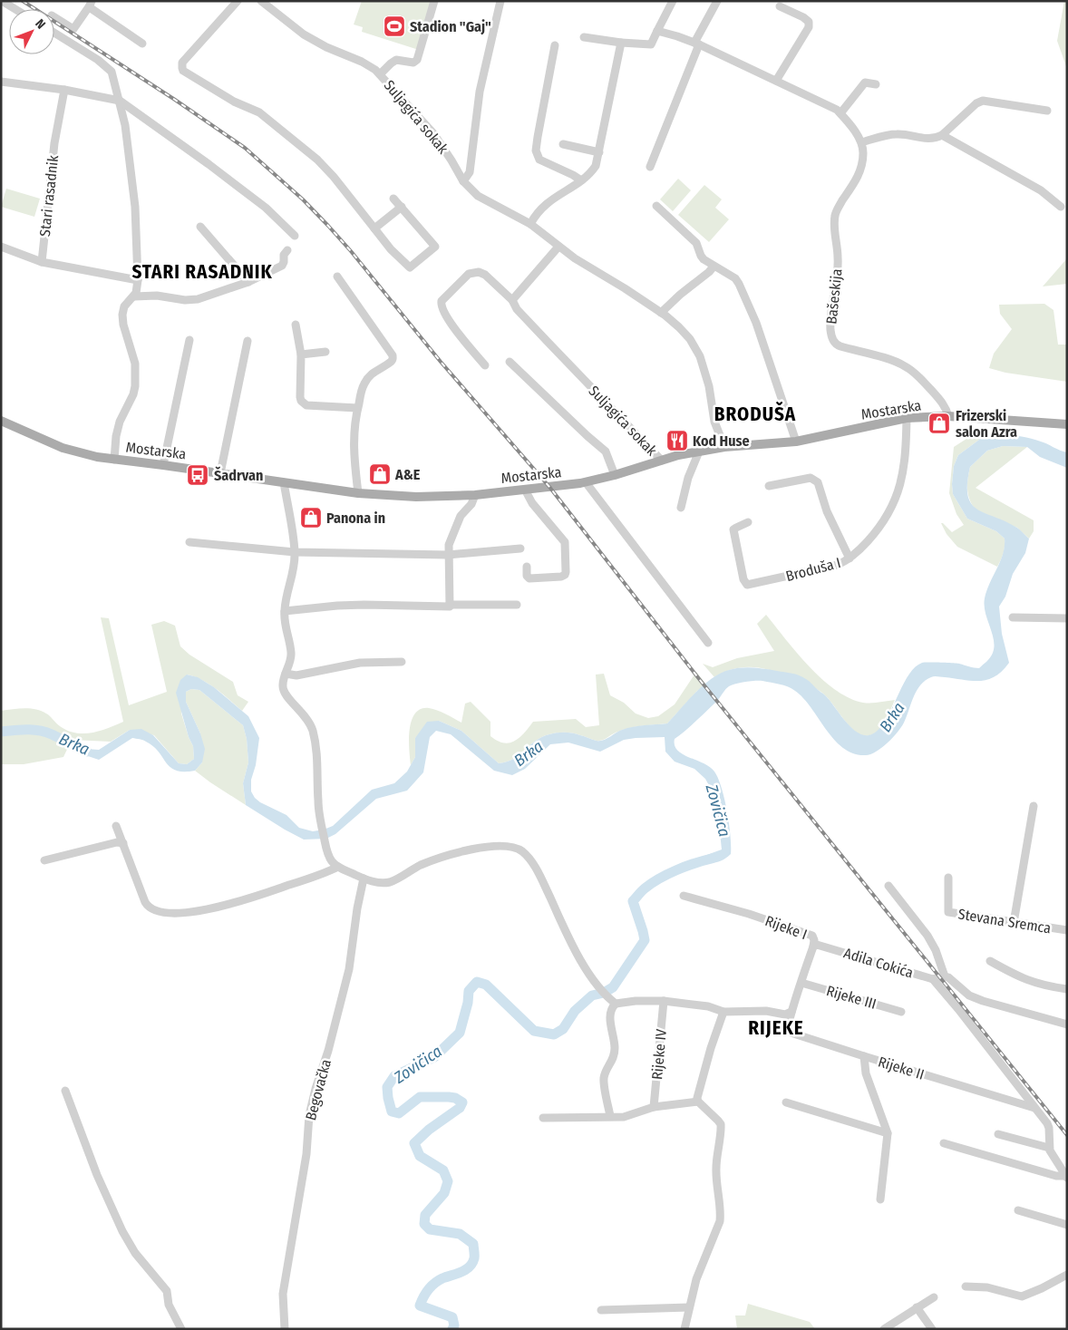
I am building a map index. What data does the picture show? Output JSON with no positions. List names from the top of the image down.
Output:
{
  "streets": {
    "main road": ["Mostarska"],
    "street": [
      "Suljagića sokak",
      "Stari rasadnik",
      "Bašeskija",
      "Broduša I",
      "Stevana Sremca",
      "Rijeke I",
      "Adila Cokića",
      "Rijeke III",
      "Rijeke IV",
      "Rijeke II",
      "Begovačka"
    ]
  },
  "crossings": [
    ["Suljagića sokak", "Mostarska"],
    ["Bašeskija", "Mostarska"],
    ["Mostarska", "Broduša I"],
    ["Rijeke I", "Adila Cokića"],
    ["Rijeke I", "Rijeke III"],
    ["Rijeke I", "Rijeke II"]
  ],
  "districts": ["STARI RASADNIK", "BRODUŠA", "RIJEKE"],
  "water": ["Brka", "Zovičica"],
  "places": {
    "sports": ["Stadion \"Gaj\""],
    "shop": ["Frizerski salon Azra", "A&E", "Panona in"],
    "restaurant": ["Kod Huse"],
    "bus stop": ["Šadrvan"]
  },
  "north": "top right"
}
